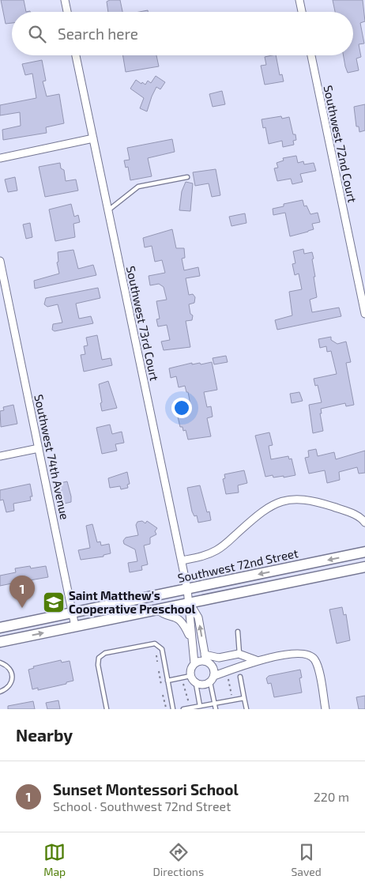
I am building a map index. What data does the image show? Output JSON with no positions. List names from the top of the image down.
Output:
{
  "streets": {
    "main road": ["Southwest 72nd Street"],
    "street": ["Southwest 72nd Court", "Southwest 73rd Court", "Southwest 74th Avenue"]
  },
  "crossings": [
    ["Southwest 73rd Court", "Southwest 72nd Street"],
    ["Southwest 74th Avenue", "Southwest 72nd Street"]
  ],
  "places": {
    "school or university": ["Saint Matthew's Cooperative Preschool"]
  },
  "page": {
    "search": "Search here",
    "pins": "1",
    "heading": "Nearby",
    "list": [
      {
        "mark": "1",
        "name": "Sunset Montessori School",
        "note": "School · Southwest 72nd Street",
        "value": "220 m"
      }
    ],
    "nav": ["Map", "Directions", "Saved"]
  }
}
